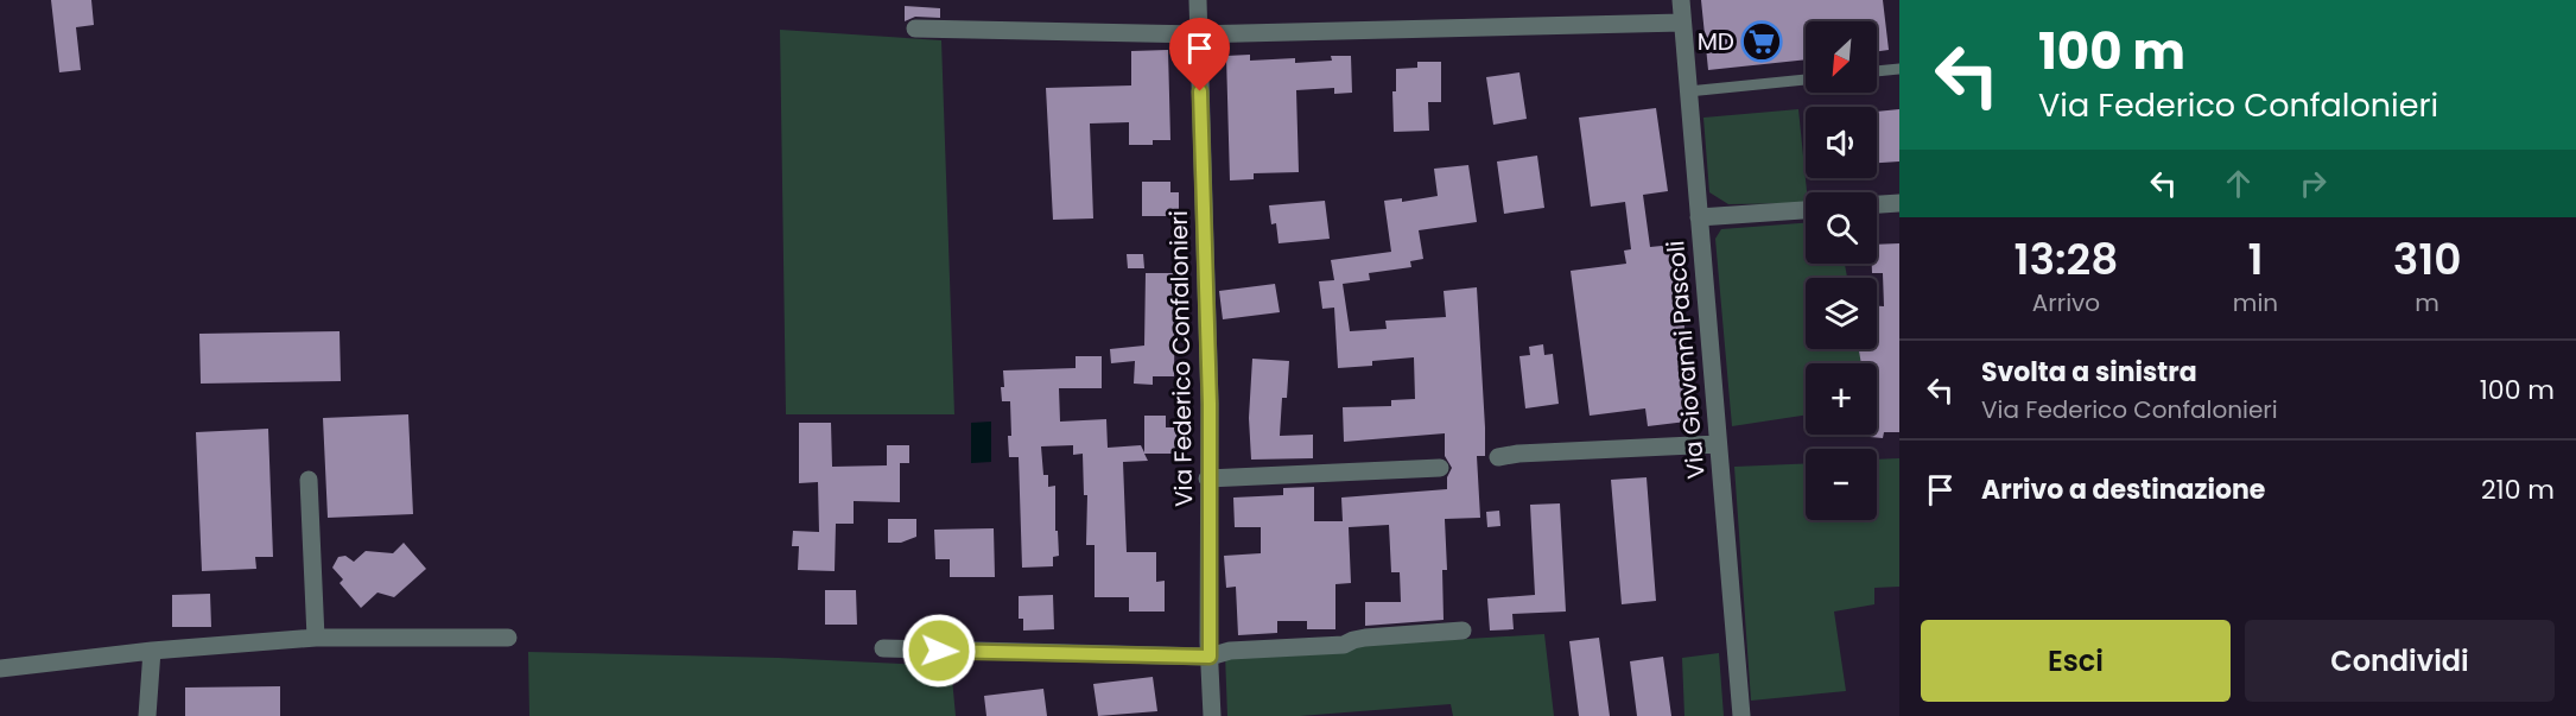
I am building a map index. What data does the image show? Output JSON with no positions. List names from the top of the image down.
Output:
{
  "streets": {
    "street": ["Via Federico Confalonieri", "Via Giovanni Pascoli"]
  },
  "places": {
    "supermarket": ["MD"]
  },
  "north": "bottom left",
  "page": {
    "turn": ["100 m", "Via Federico Confalonieri"],
    "map_buttons": ["+", "−"],
    "eta": [
      "13:28",
      "Arrivo",
      "1",
      "min",
      "310",
      "m"
    ],
    "list": [
      {
        "name": "Svolta a sinistra",
        "note": "Via Federico Confalonieri",
        "value": "100 m"
      },
      {
        "name": "Arrivo a destinazione",
        "value": "210 m"
      }
    ],
    "buttons": ["Esci", "Condividi"]
  }
}
